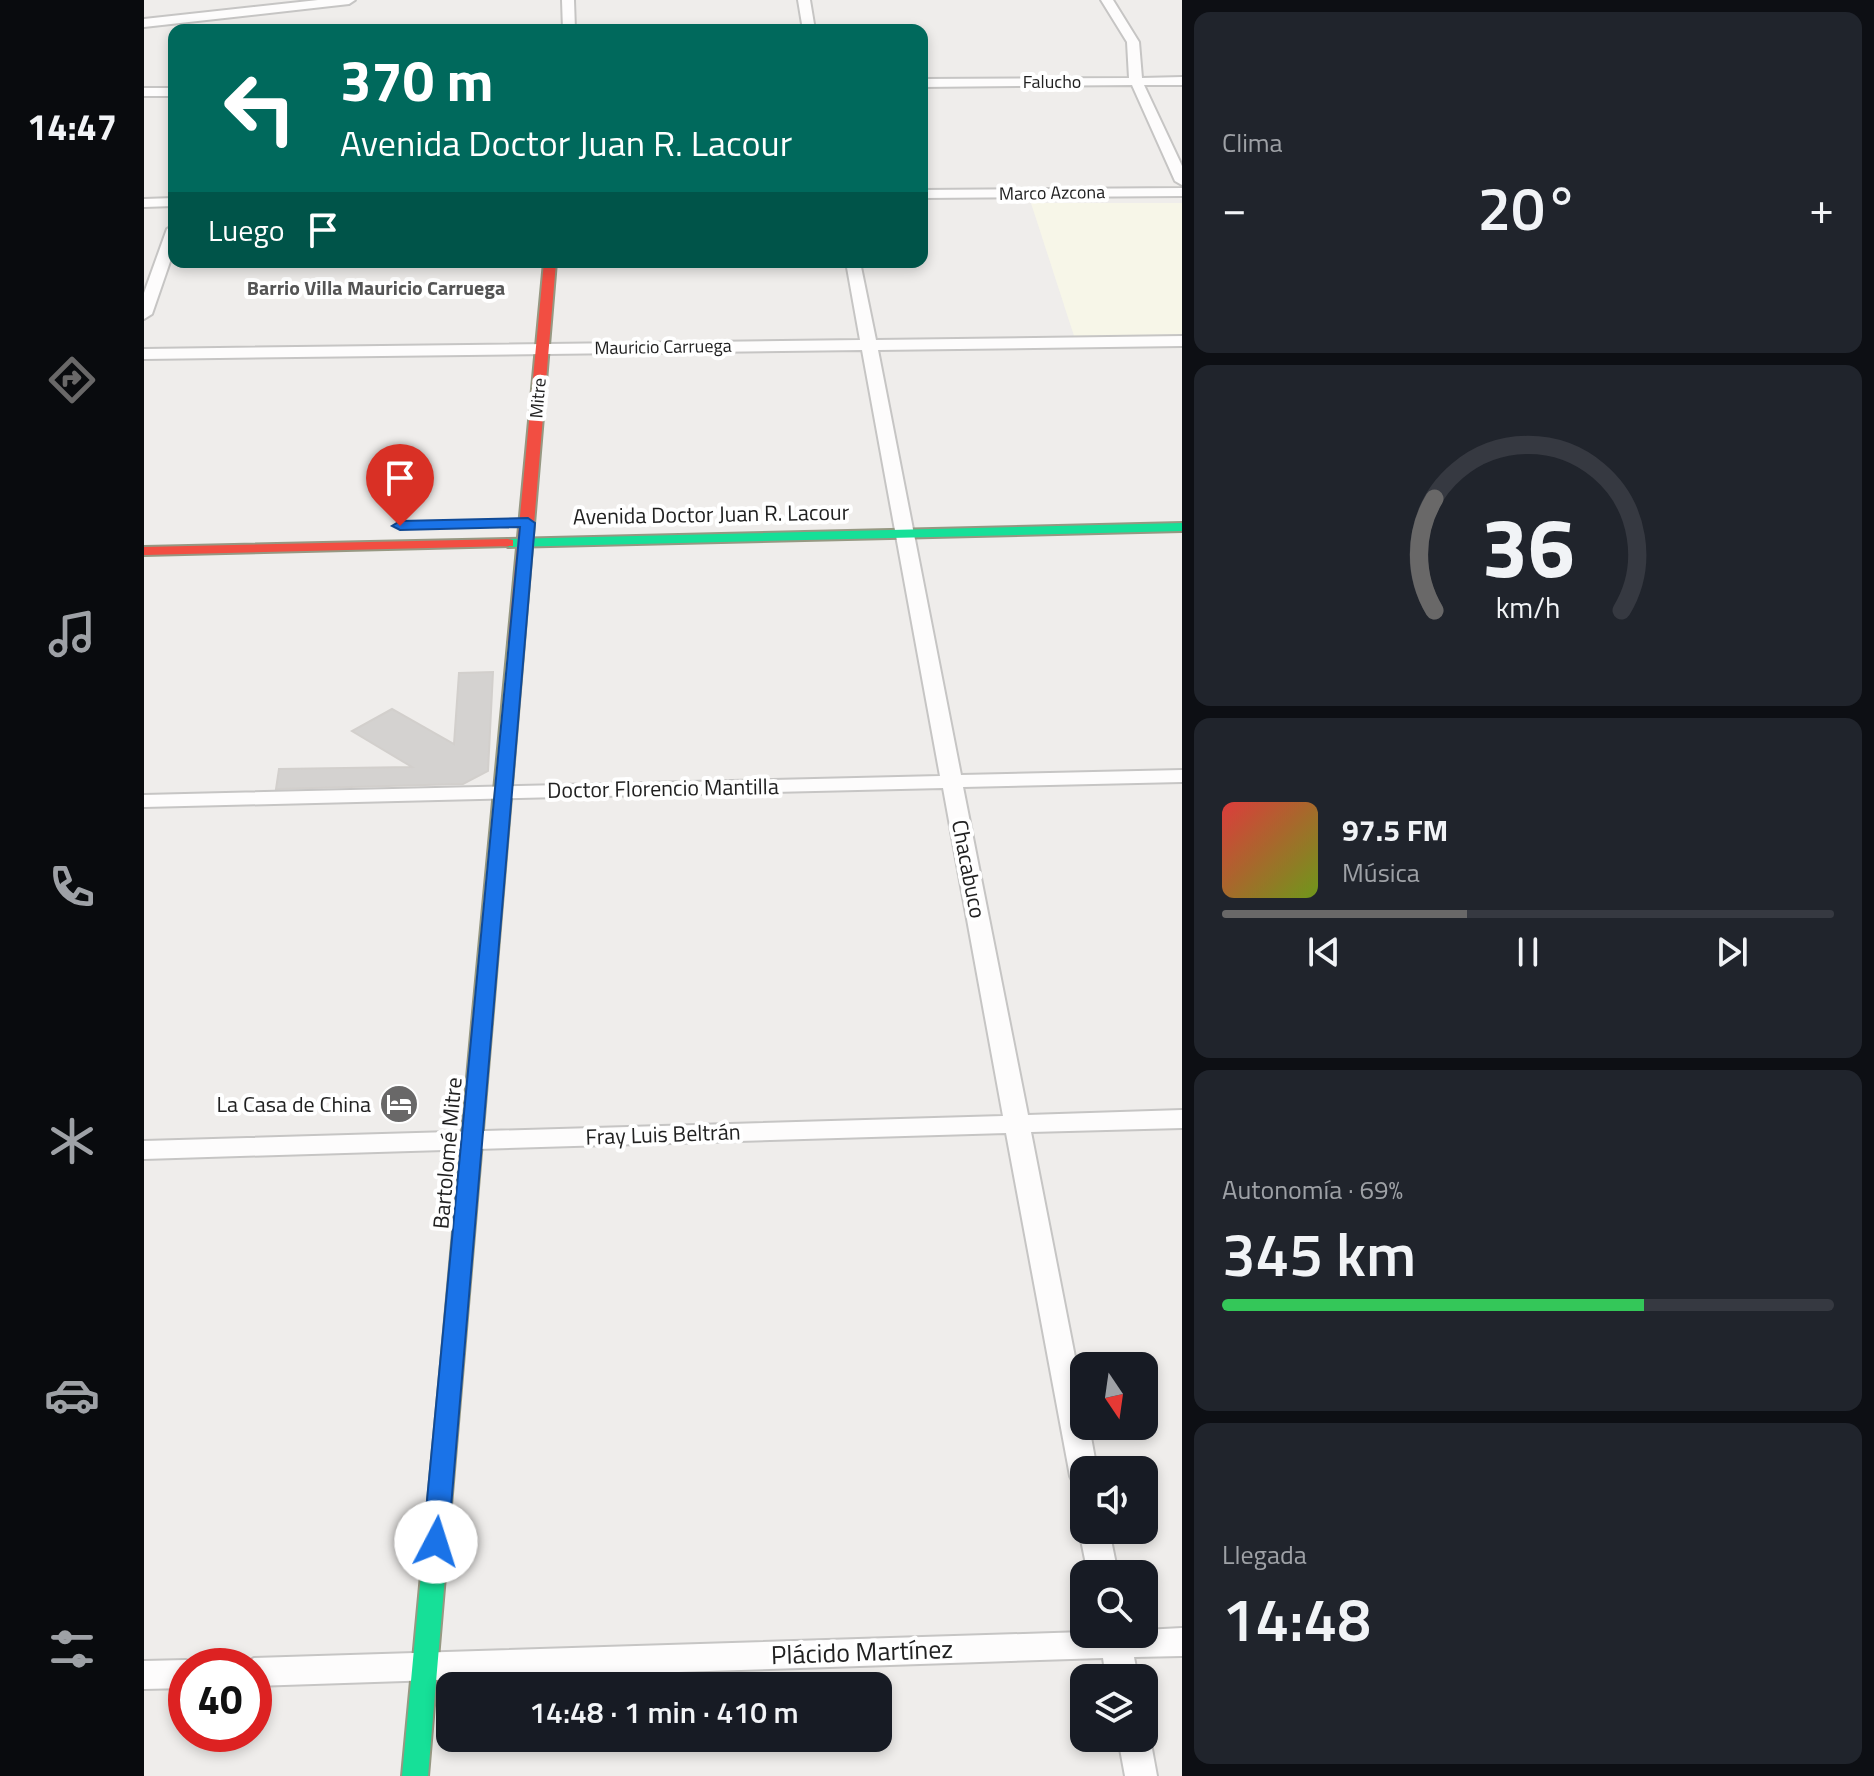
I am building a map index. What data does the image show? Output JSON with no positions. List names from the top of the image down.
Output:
{
  "streets": {
    "street": [
      "Falucho",
      "Marco Azcona",
      "Mauricio Carruega",
      "Mitre",
      "Avenida Doctor Juan R. Lacour",
      "Doctor Florencio Mantilla",
      "Chacabuco",
      "Fray Luis Beltrán",
      "Bartolomé Mitre",
      "Plácido Martínez"
    ]
  },
  "crossings": [
    ["Mauricio Carruega", "Mitre"],
    ["Mauricio Carruega", "Chacabuco"],
    ["Mitre", "Avenida Doctor Juan R. Lacour"],
    ["Mitre", "Bartolomé Mitre"],
    ["Avenida Doctor Juan R. Lacour", "Chacabuco"],
    ["Avenida Doctor Juan R. Lacour", "Bartolomé Mitre"],
    ["Doctor Florencio Mantilla", "Chacabuco"],
    ["Doctor Florencio Mantilla", "Bartolomé Mitre"],
    ["Chacabuco", "Fray Luis Beltrán"],
    ["Fray Luis Beltrán", "Bartolomé Mitre"],
    ["Bartolomé Mitre", "Plácido Martínez"]
  ],
  "districts": ["Barrio Villa Mauricio Carruega"],
  "places": {
    "hotel": ["La Casa de China"]
  },
  "north": "bottom",
  "page": {
    "tabs": "14:47",
    "tile": [
      "Clima",
      ["Autonomía · 69%", "345 km"],
      ["Llegada", "14:48"]
    ],
    "turn": ["370 m", "Avenida Doctor Juan R. Lacour"],
    "heat": ["−", "20°", "+"],
    "then": "Luego",
    "song": ["97.5 FM", "Música"],
    "limit": "40",
    "trip": "14:48 · 1 min · 410 m",
    "gauge": ["36", "km/h"]
  }
}
